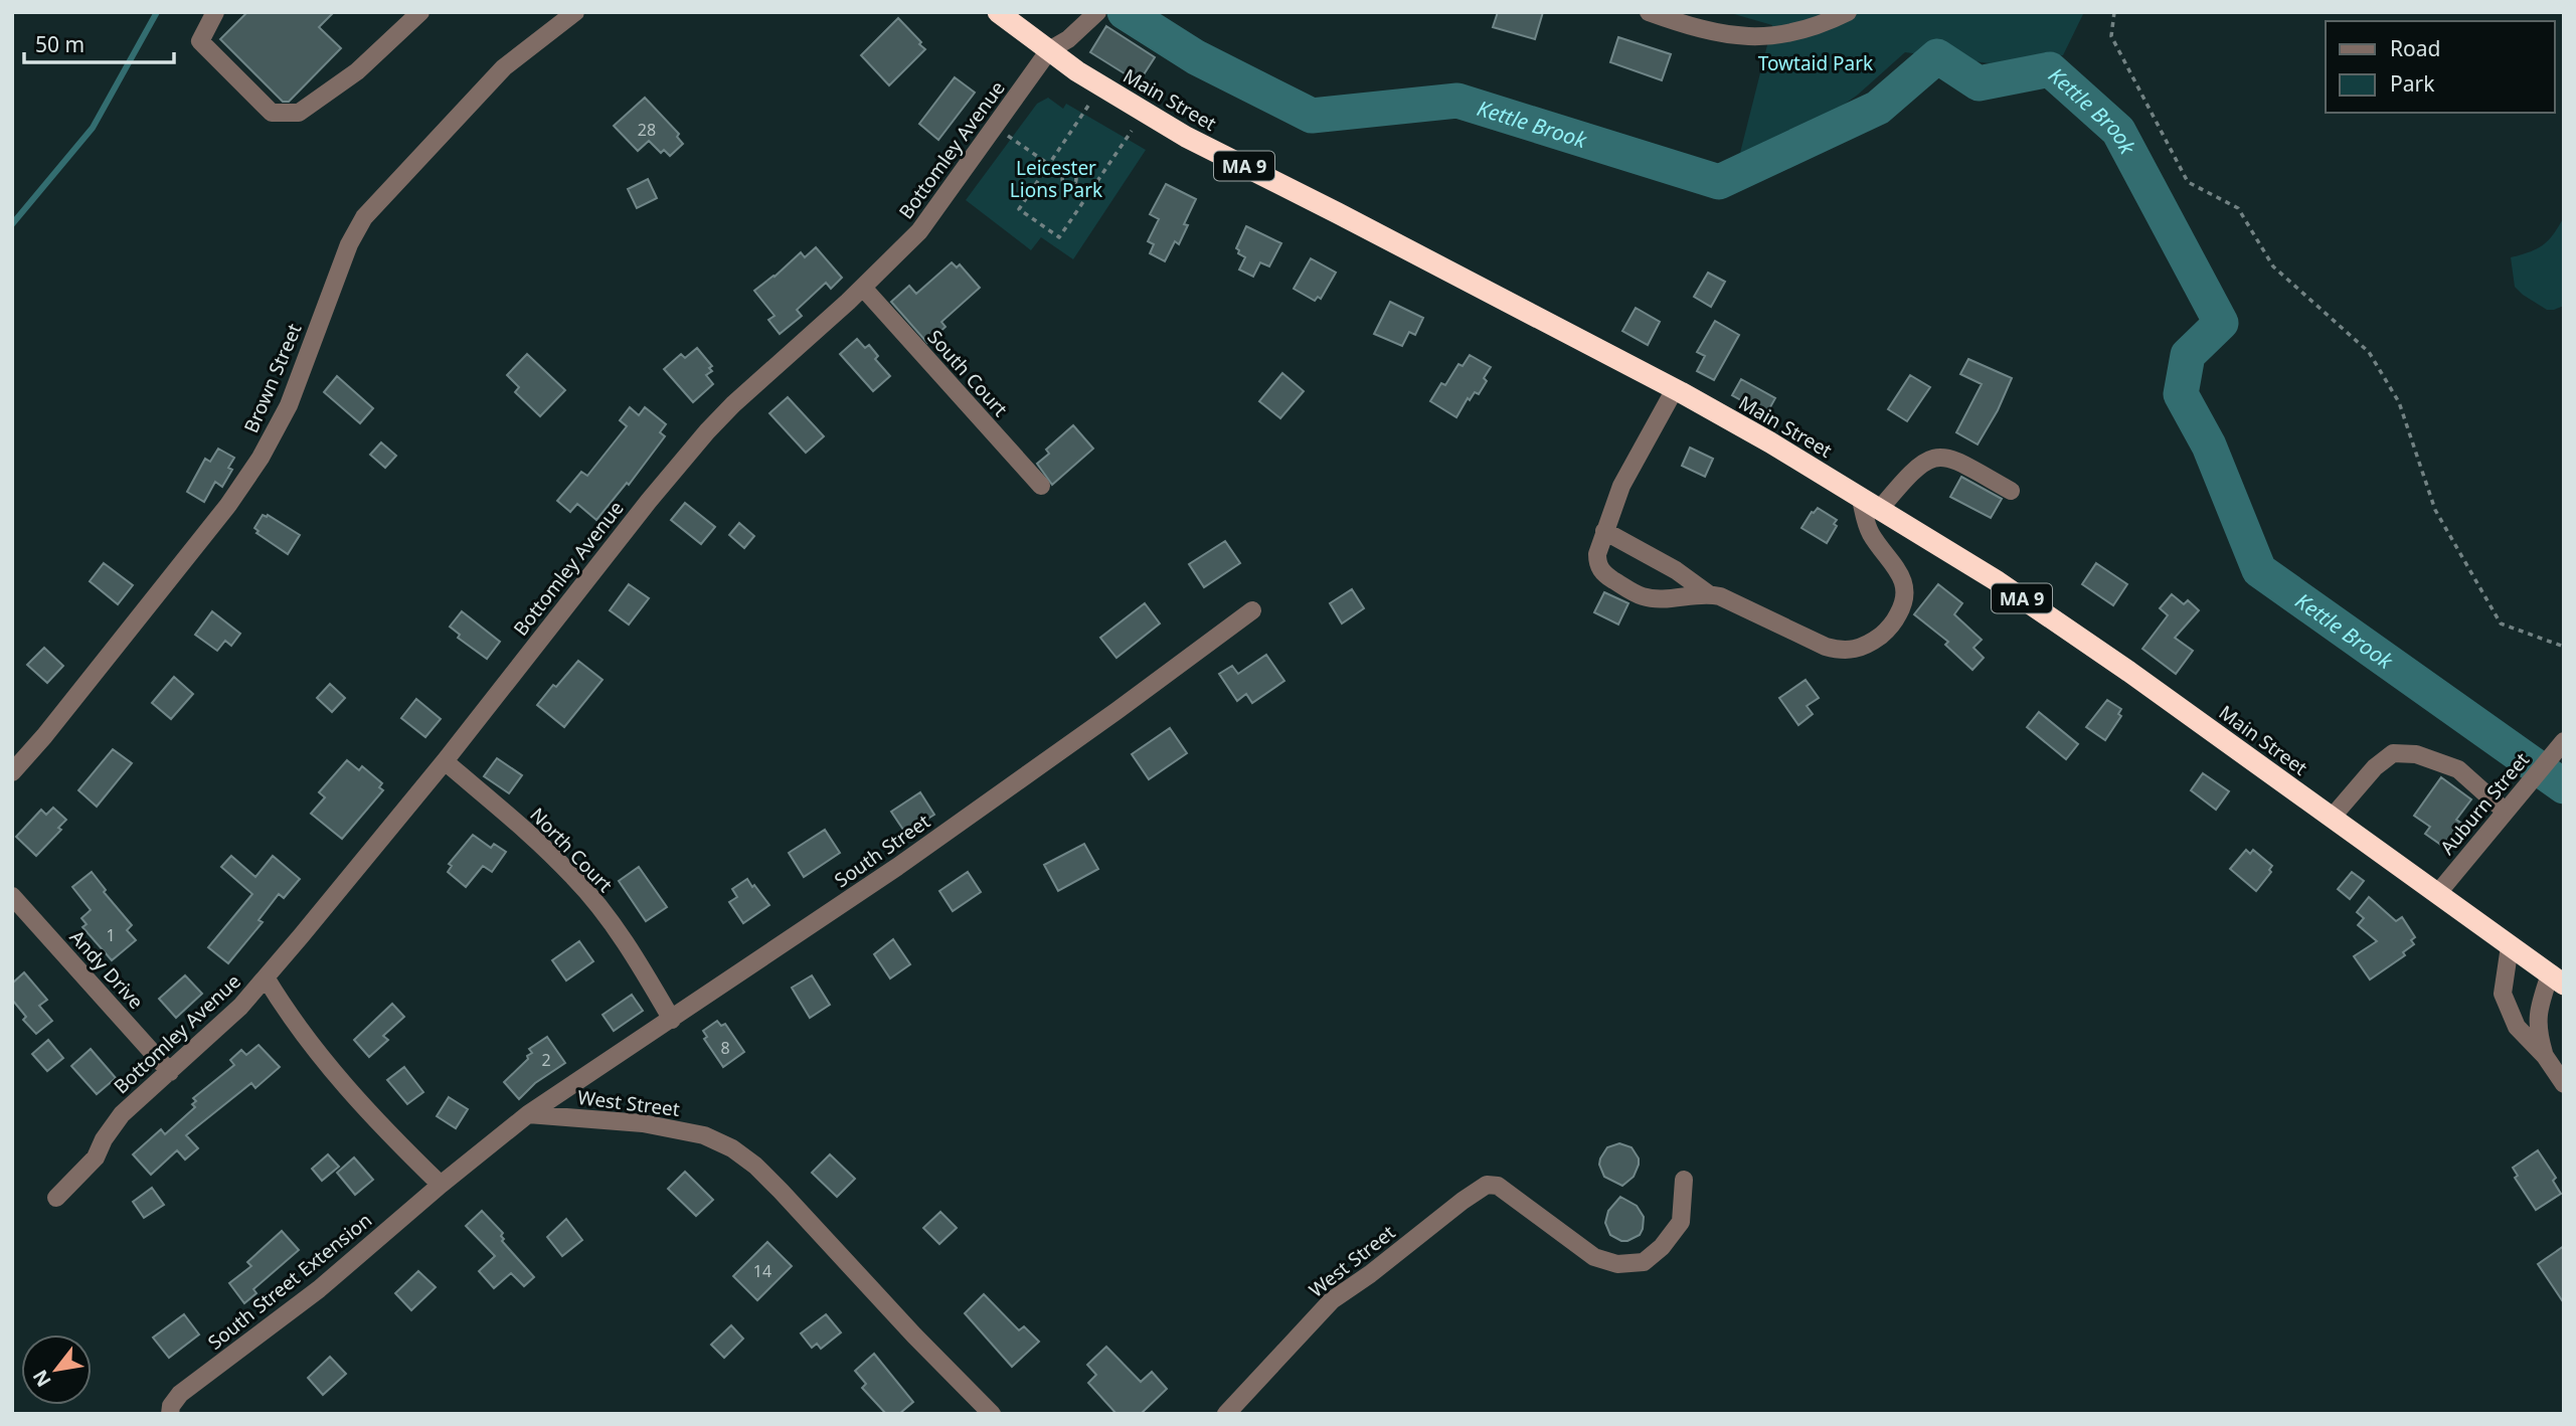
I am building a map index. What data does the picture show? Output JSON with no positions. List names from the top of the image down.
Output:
{
  "streets": {
    "highway": ["Main Street", "MA 9"],
    "street": [
      "Bottomley Avenue",
      "South Court",
      "Brown Street",
      "Auburn Street",
      "North Court",
      "South Street",
      "Andy Drive",
      "West Street",
      "South Street Extension"
    ]
  },
  "crossings": [
    ["Main Street", "Bottomley Avenue"],
    ["Main Street", "Auburn Street"],
    ["Bottomley Avenue", "South Court"],
    ["Bottomley Avenue", "North Court"],
    ["Bottomley Avenue", "Andy Drive"],
    ["North Court", "South Street"],
    ["South Street", "West Street"]
  ],
  "water": ["Kettle Brook"],
  "parks": ["Towtaid Park", "Leicester Lions Park"],
  "house_numbers": [
    "28",
    "1",
    "8",
    "2",
    "14"
  ],
  "legend": ["Road", "Park"],
  "scale_bar": "50 m",
  "north": "bottom left"
}
